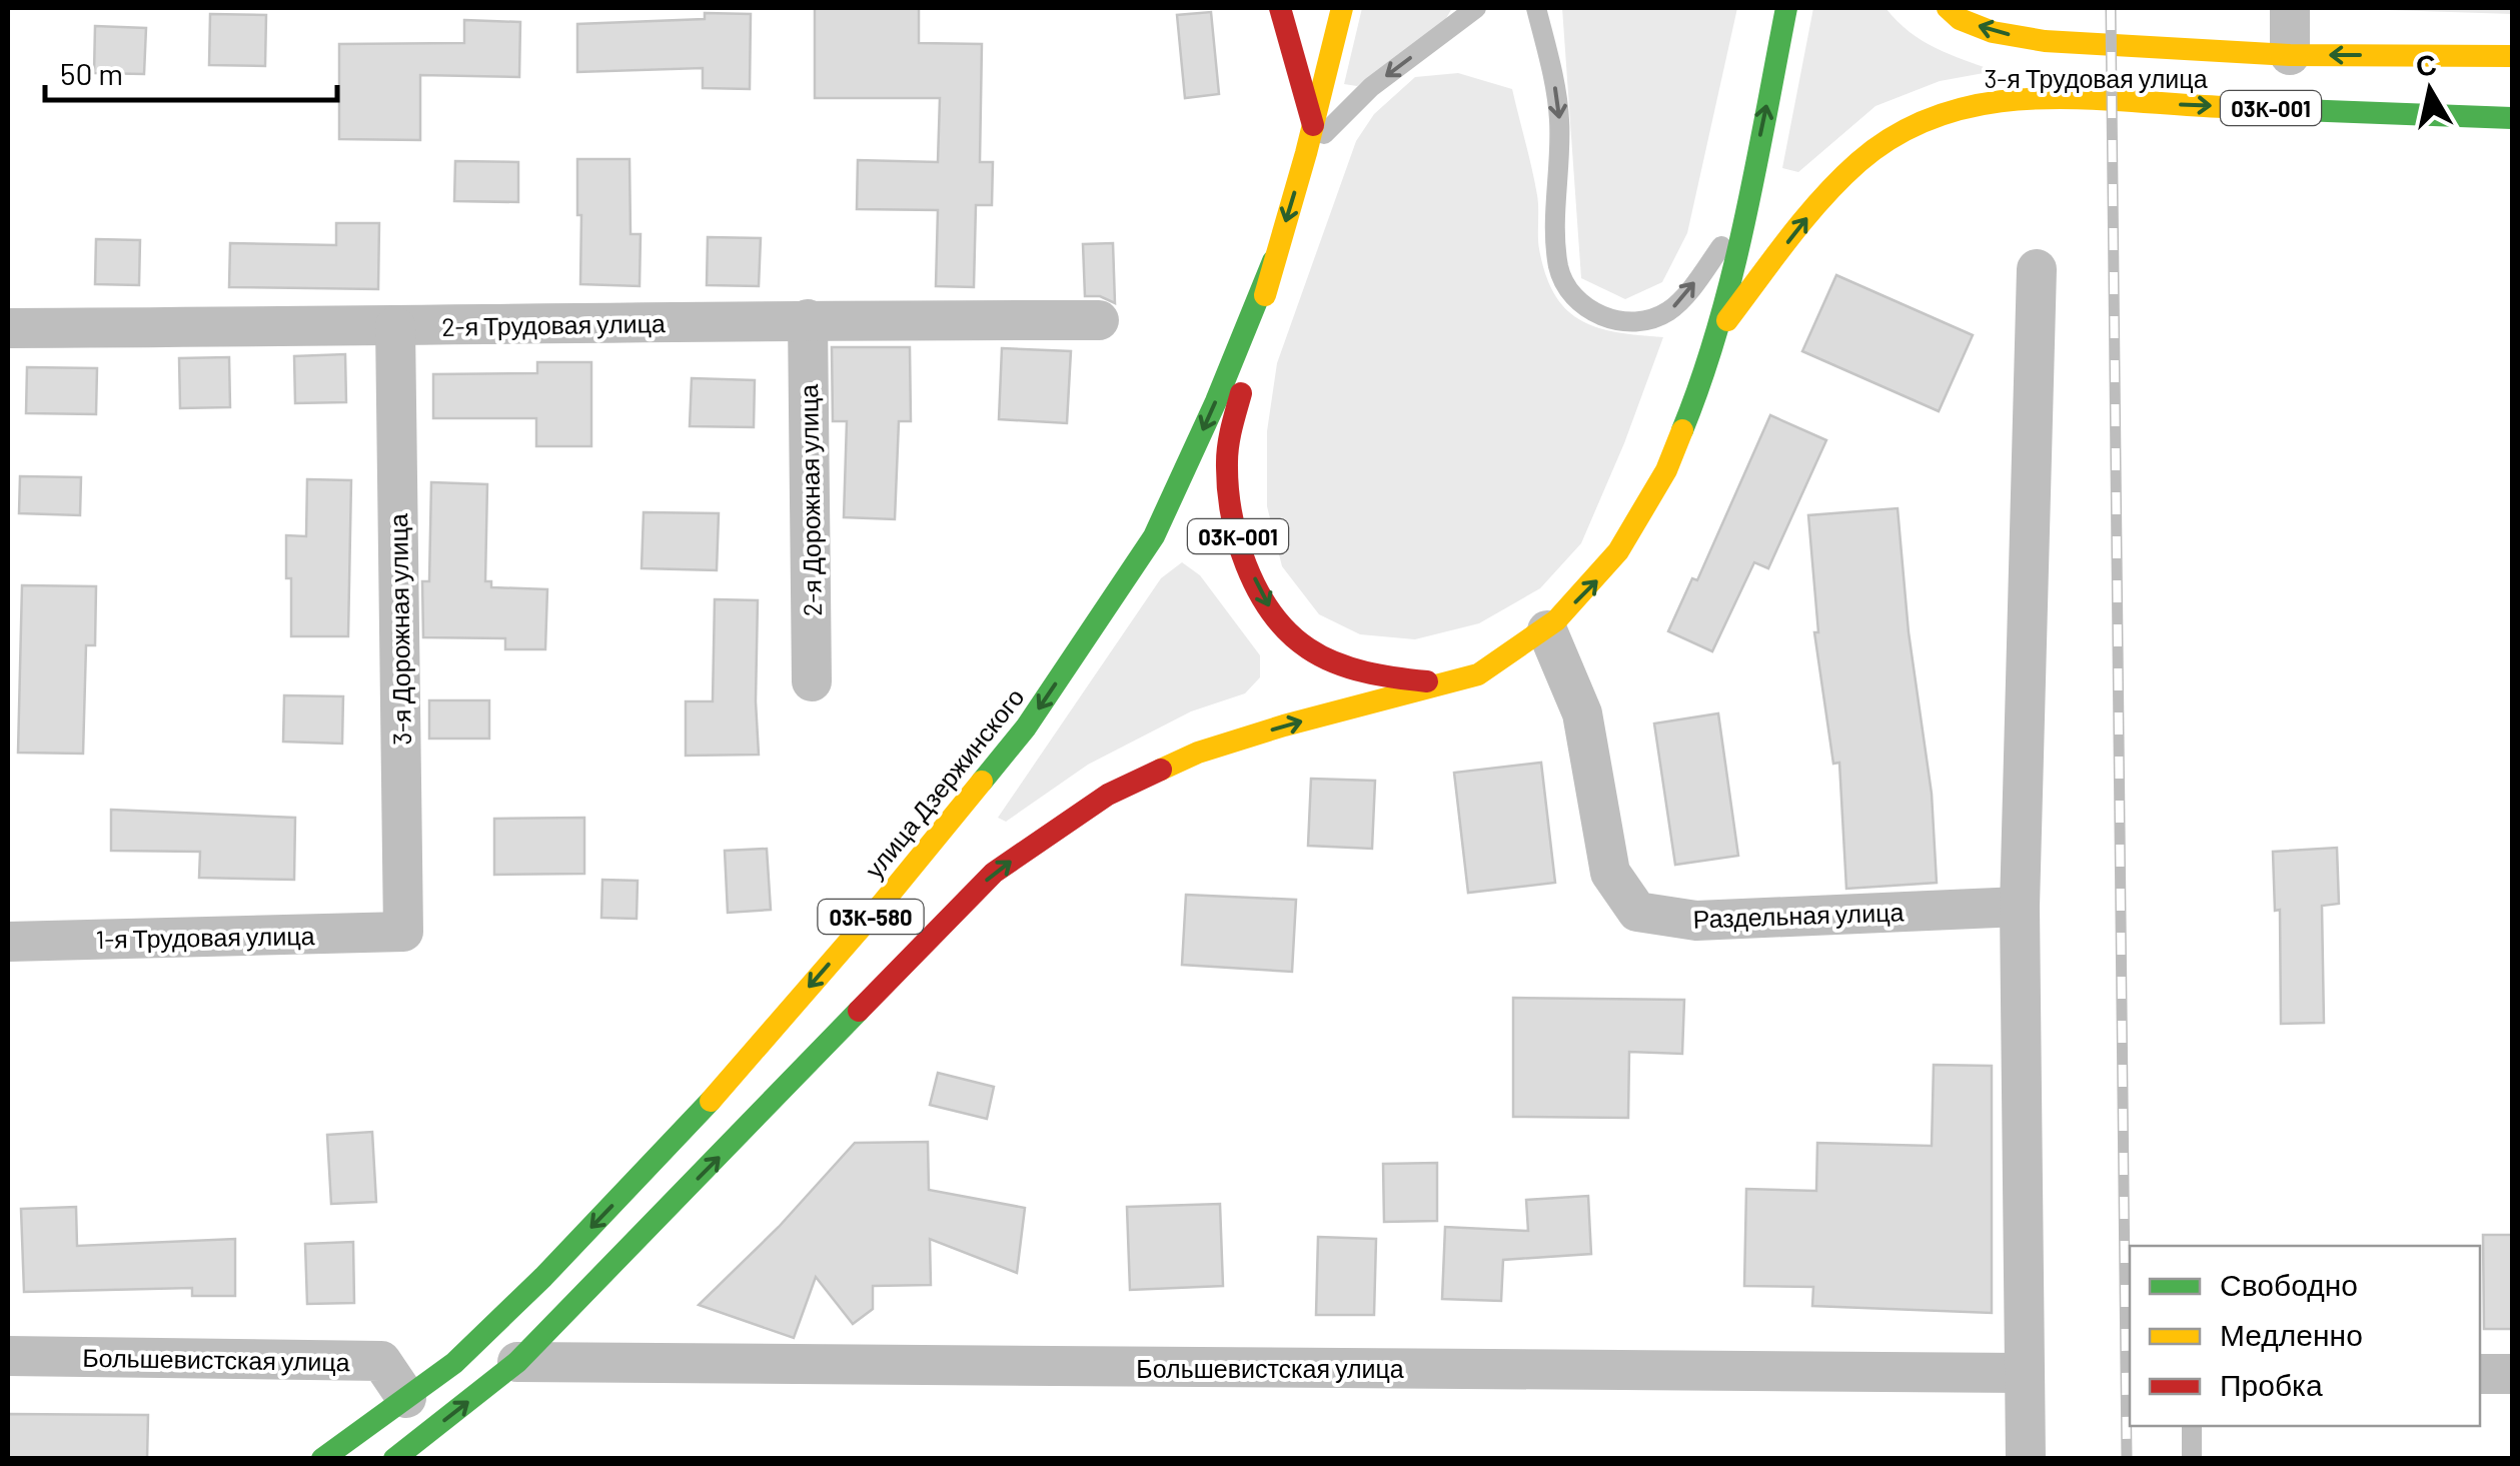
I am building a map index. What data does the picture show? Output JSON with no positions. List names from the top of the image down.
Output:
{
  "streets": {
    "main road": [
      "3-я Трудовая улица",
      "03К-001",
      "улица Дзержинского",
      "03К-580"
    ],
    "street": [
      "2-я Трудовая улица",
      "2-я Дорожная улица",
      "3-я Дорожная улица",
      "Раздельная улица",
      "1-я Трудовая улица",
      "Большевистская улица"
    ]
  },
  "crossings": [
    ["3-я Трудовая улица", "03К-001"],
    ["03К-001", "улица Дзержинского"],
    ["03К-001", "Раздельная улица"],
    ["03К-001", "03К-580"],
    ["2-я Трудовая улица", "2-я Дорожная улица"],
    ["2-я Трудовая улица", "3-я Дорожная улица"],
    ["3-я Дорожная улица", "1-я Трудовая улица"],
    ["улица Дзержинского", "Большевистская улица"],
    ["03К-580", "Большевистская улица"]
  ],
  "legend": ["Свободно", "Медленно", "Пробка"],
  "scale_bar": "50 m",
  "north": "top"
}
